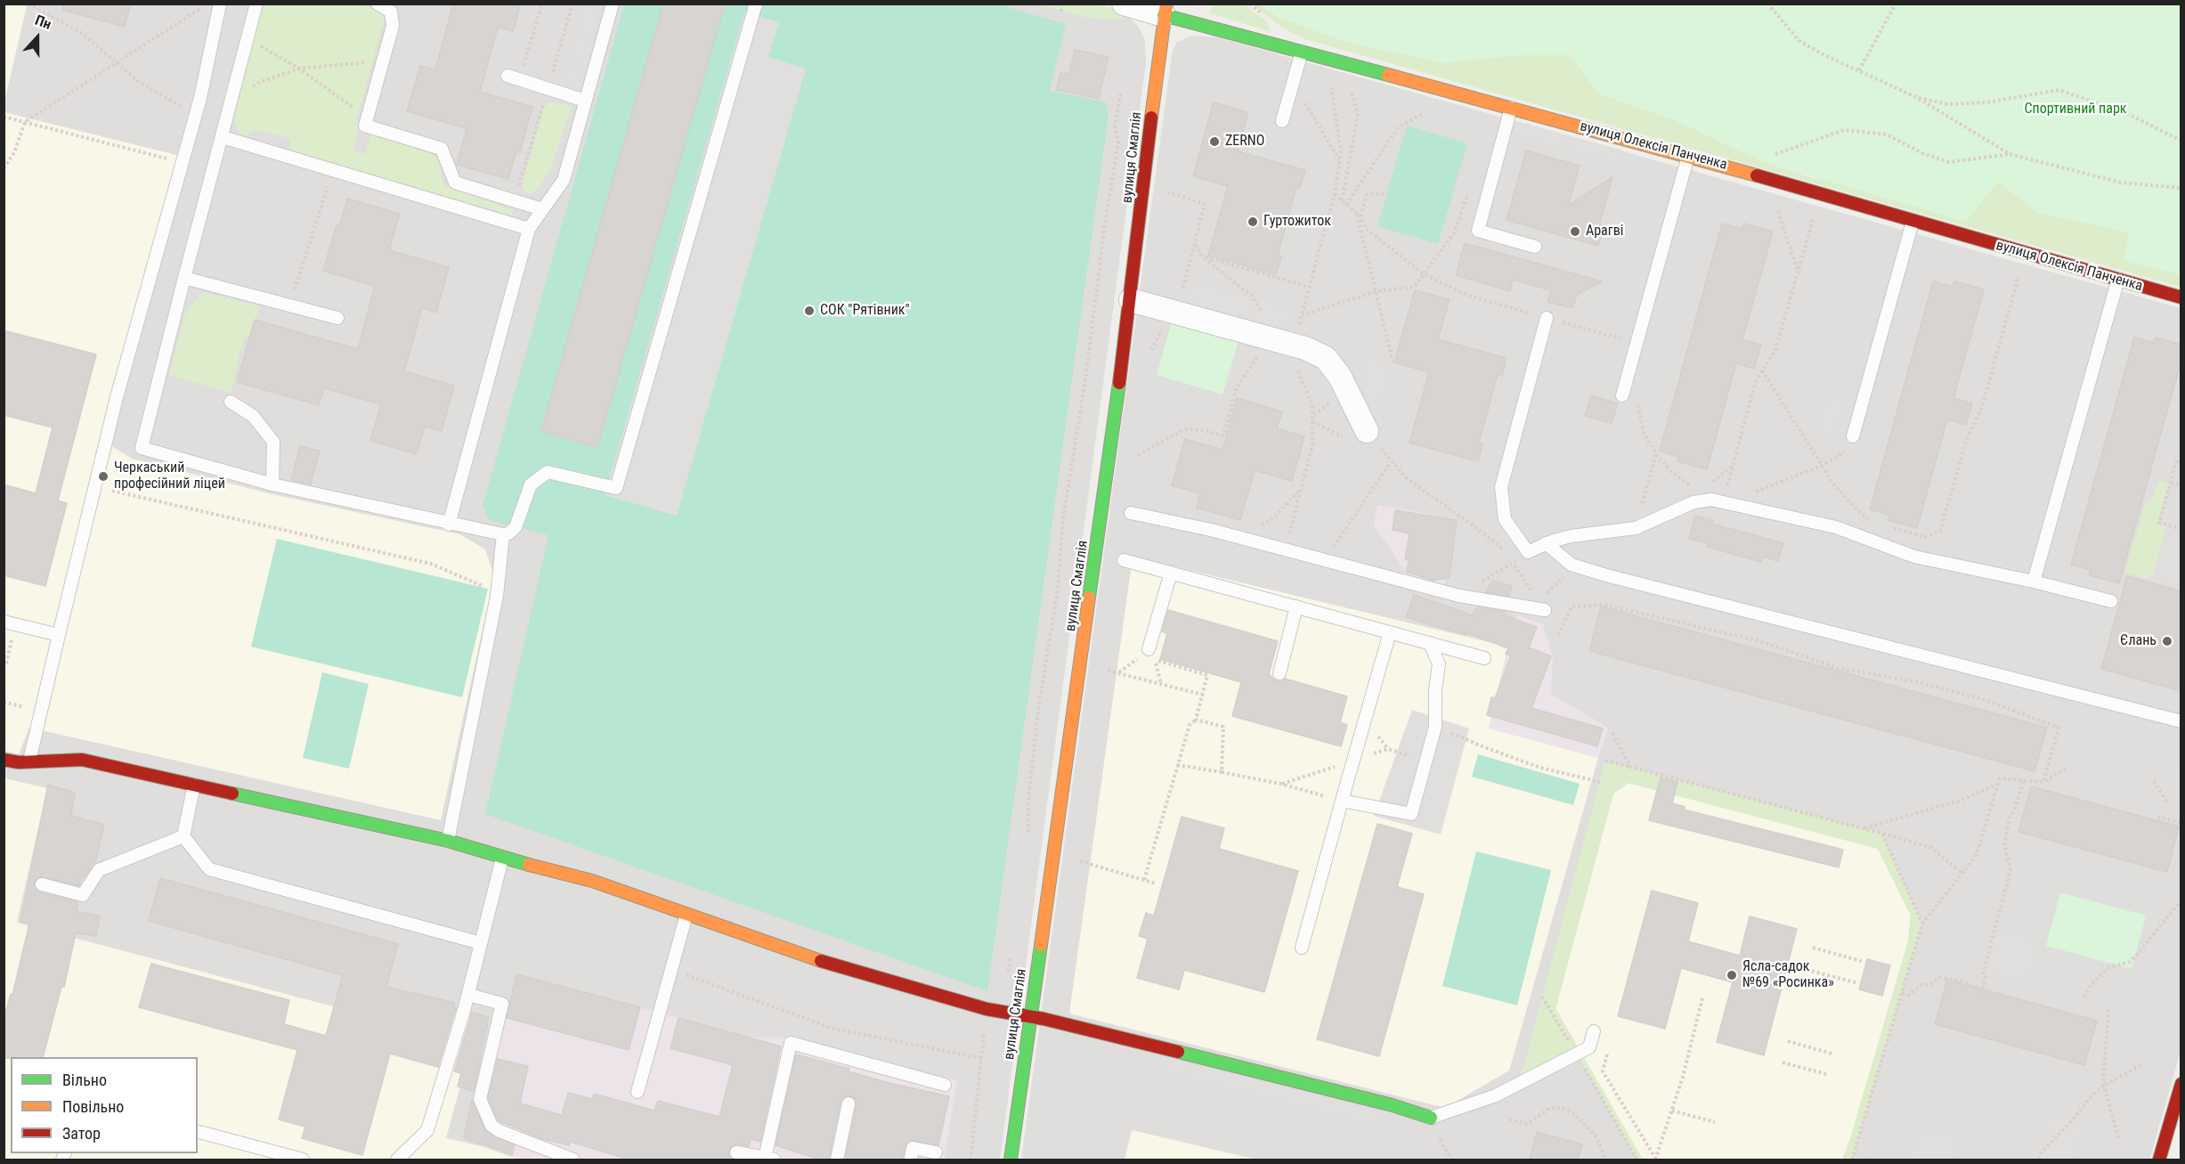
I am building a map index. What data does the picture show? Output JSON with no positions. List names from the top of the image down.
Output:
{
  "streets": {
    "street": ["вулиця Олексія Панченка", "вулиця Смаглія"]
  },
  "crossings": [
    ["вулиця Олексія Панченка", "вулиця Смаглія"]
  ],
  "parks": ["Спортивний парк"],
  "places": [
    "ZERNO",
    "Гуртожиток",
    "Арагві",
    "СОК \"Рятівник\"",
    "Черкаський професійний ліцей",
    "Єлань",
    "Ясла-садок №69 «Росинка»"
  ],
  "legend": ["Вільно", "Повільно", "Затор"],
  "north": "top"
}
